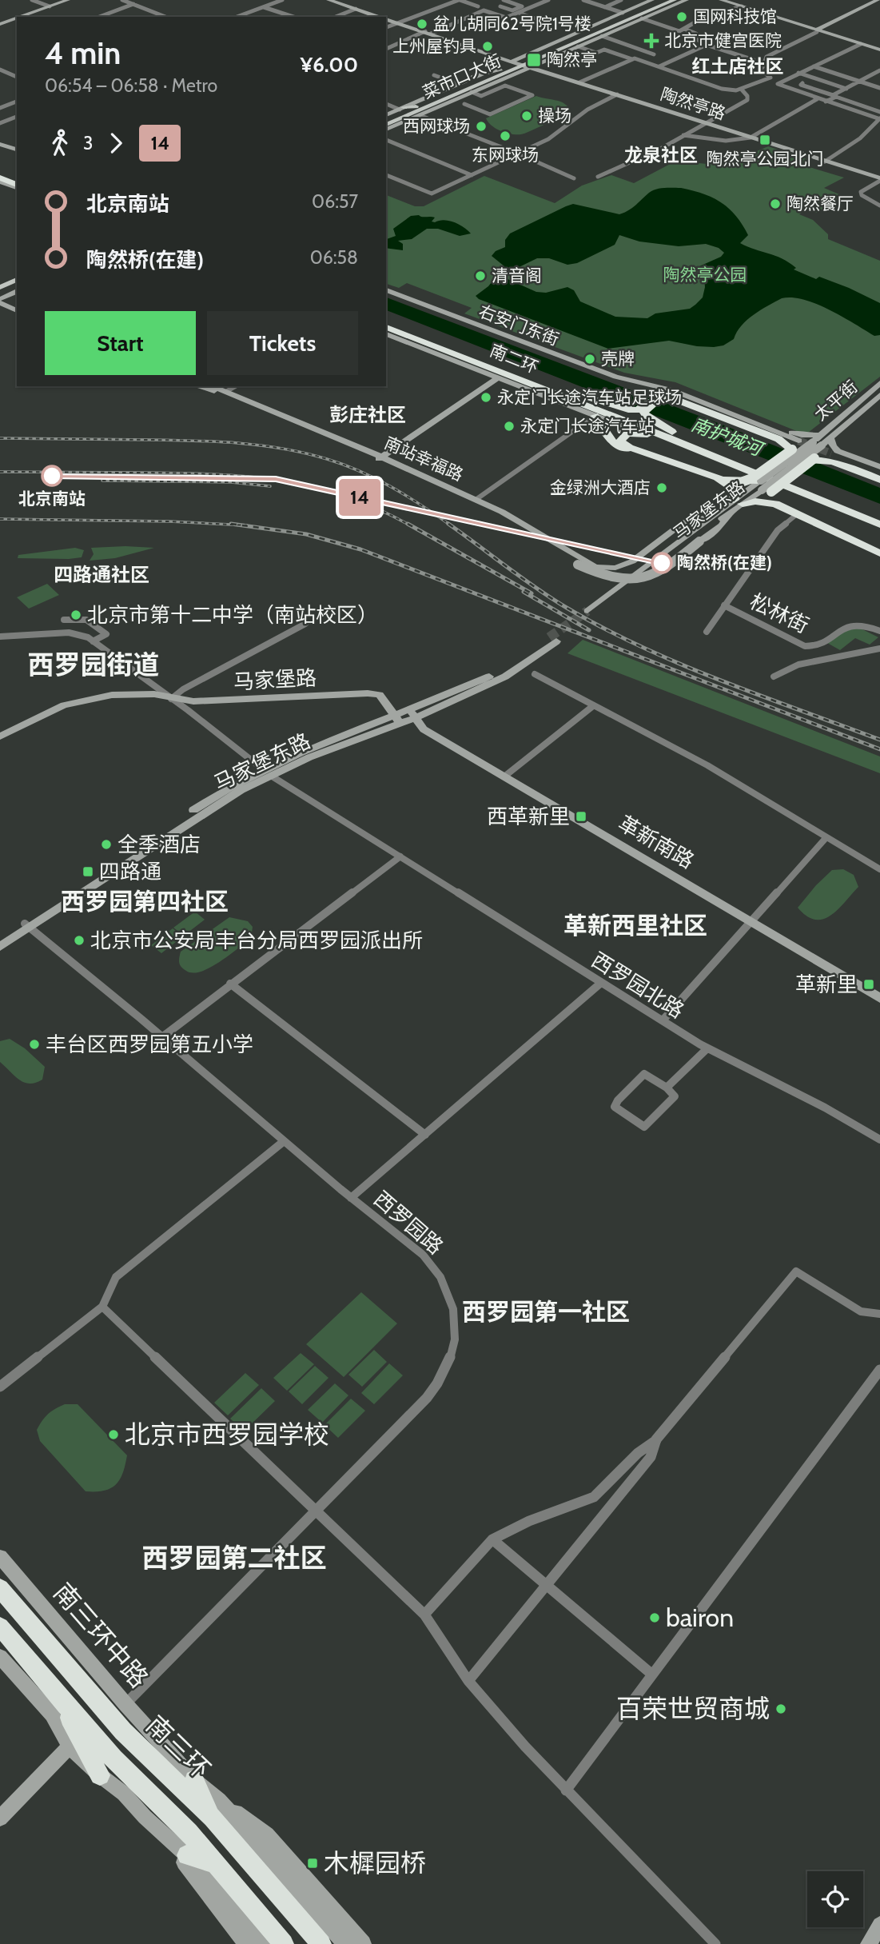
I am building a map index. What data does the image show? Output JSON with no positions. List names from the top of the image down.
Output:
{
  "streets": {
    "highway": ["南二环", "南三环"],
    "main road": ["菜市口大街"],
    "street": [
      "陶然亭路",
      "右安门东街",
      "太平街",
      "南站幸福路",
      "马家堡东路",
      "松林街",
      "马家堡路",
      "革新南路",
      "西罗园北路",
      "西罗园路",
      "南三环中路"
    ]
  },
  "crossings": [
    ["菜市口大街", "陶然亭路"],
    ["太平街", "马家堡东路"],
    ["马家堡东路", "马家堡路"],
    ["马家堡东路", "革新南路"],
    ["马家堡东路", "西罗园北路"],
    ["马家堡东路", "西罗园路"],
    ["马家堡路", "西罗园北路"],
    ["西罗园路", "南三环中路"]
  ],
  "districts": [
    "红土店社区",
    "龙泉社区",
    "彭庄社区",
    "四路通社区",
    "西罗园街道",
    "西罗园第四社区",
    "革新西里社区",
    "西罗园第一社区",
    "西罗园第二社区"
  ],
  "water": ["南护城河"],
  "parks": ["陶然亭公园"],
  "places": {
    "other": [
      "国网科技馆",
      "盆儿胡同62号院1号楼",
      "上州屋钓具",
      "操场",
      "西网球场",
      "东网球场",
      "陶然餐厅",
      "清音阁",
      "壳牌",
      "永定门长途汽车站足球场",
      "永定门长途汽车站",
      "北京南站",
      "金绿洲大酒店",
      "陶然桥(在建)",
      "北京市第十二中学（南站校区）",
      "全季酒店",
      "北京市公安局丰台分局西罗园派出所",
      "丰台区西罗园第五小学",
      "北京市西罗园学校",
      "bairon",
      "百荣世贸商城"
    ],
    "health": ["北京市健宫医院"],
    "transit": [
      "陶然亭",
      "陶然亭公园北门",
      "西革新里",
      "四路通",
      "革新里",
      "木樨园桥"
    ]
  },
  "lines": ["metro line 14"],
  "page": {
    "on_map": "14",
    "heading": ["4 min", "06:54 – 06:58 · Metro", "¥6.00"],
    "legs": ["3", "14"],
    "list": [
      {
        "name": "北京南站",
        "value": "06:57"
      },
      {
        "name": "陶然桥(在建)",
        "value": "06:58"
      }
    ],
    "buttons": ["Start", "Tickets"]
  }
}
